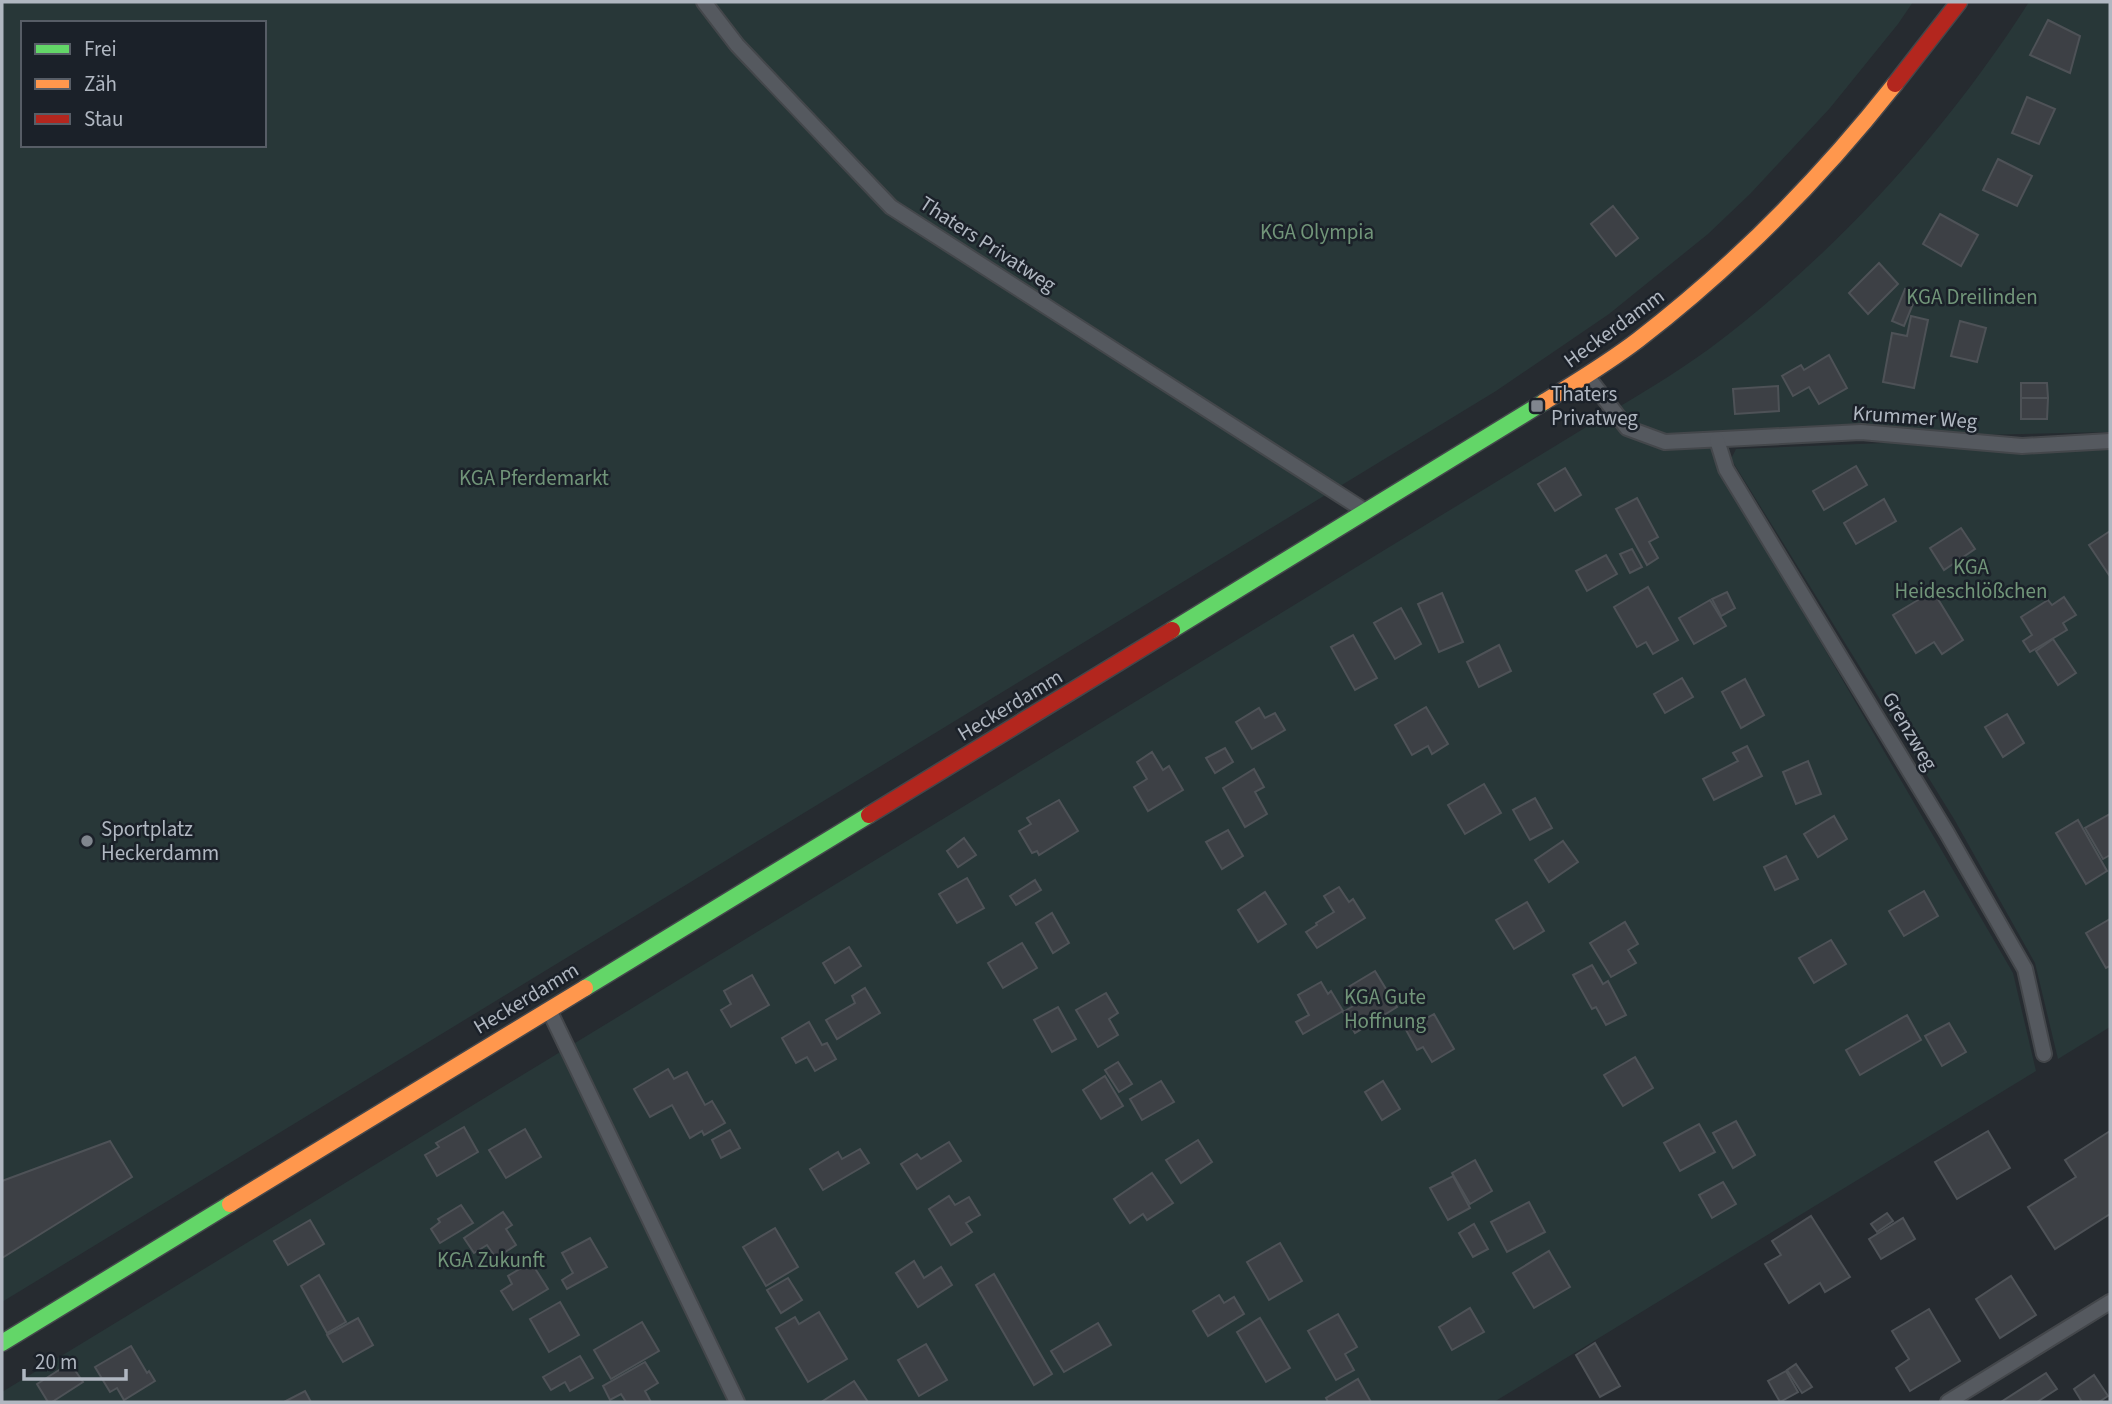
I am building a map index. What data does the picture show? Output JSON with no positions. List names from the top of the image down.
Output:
{
  "streets": {
    "street": ["Heckerdamm"],
    "lane": ["Thaters Privatweg", "Krummer Weg", "Grenzweg"]
  },
  "crossings": [
    ["Thaters Privatweg", "Heckerdamm"],
    ["Heckerdamm", "Krummer Weg"],
    ["Krummer Weg", "Grenzweg"]
  ],
  "parks": [
    "KGA Olympia",
    "KGA Dreilinden",
    "KGA Pferdemarkt",
    "KGA Heideschlößchen",
    "KGA Gute Hoffnung",
    "KGA Zukunft"
  ],
  "places": {
    "transit": ["Thaters Privatweg"],
    "other": ["Sportplatz Heckerdamm"]
  },
  "legend": ["Frei", "Zäh", "Stau"],
  "scale_bar": "20 m"
}
